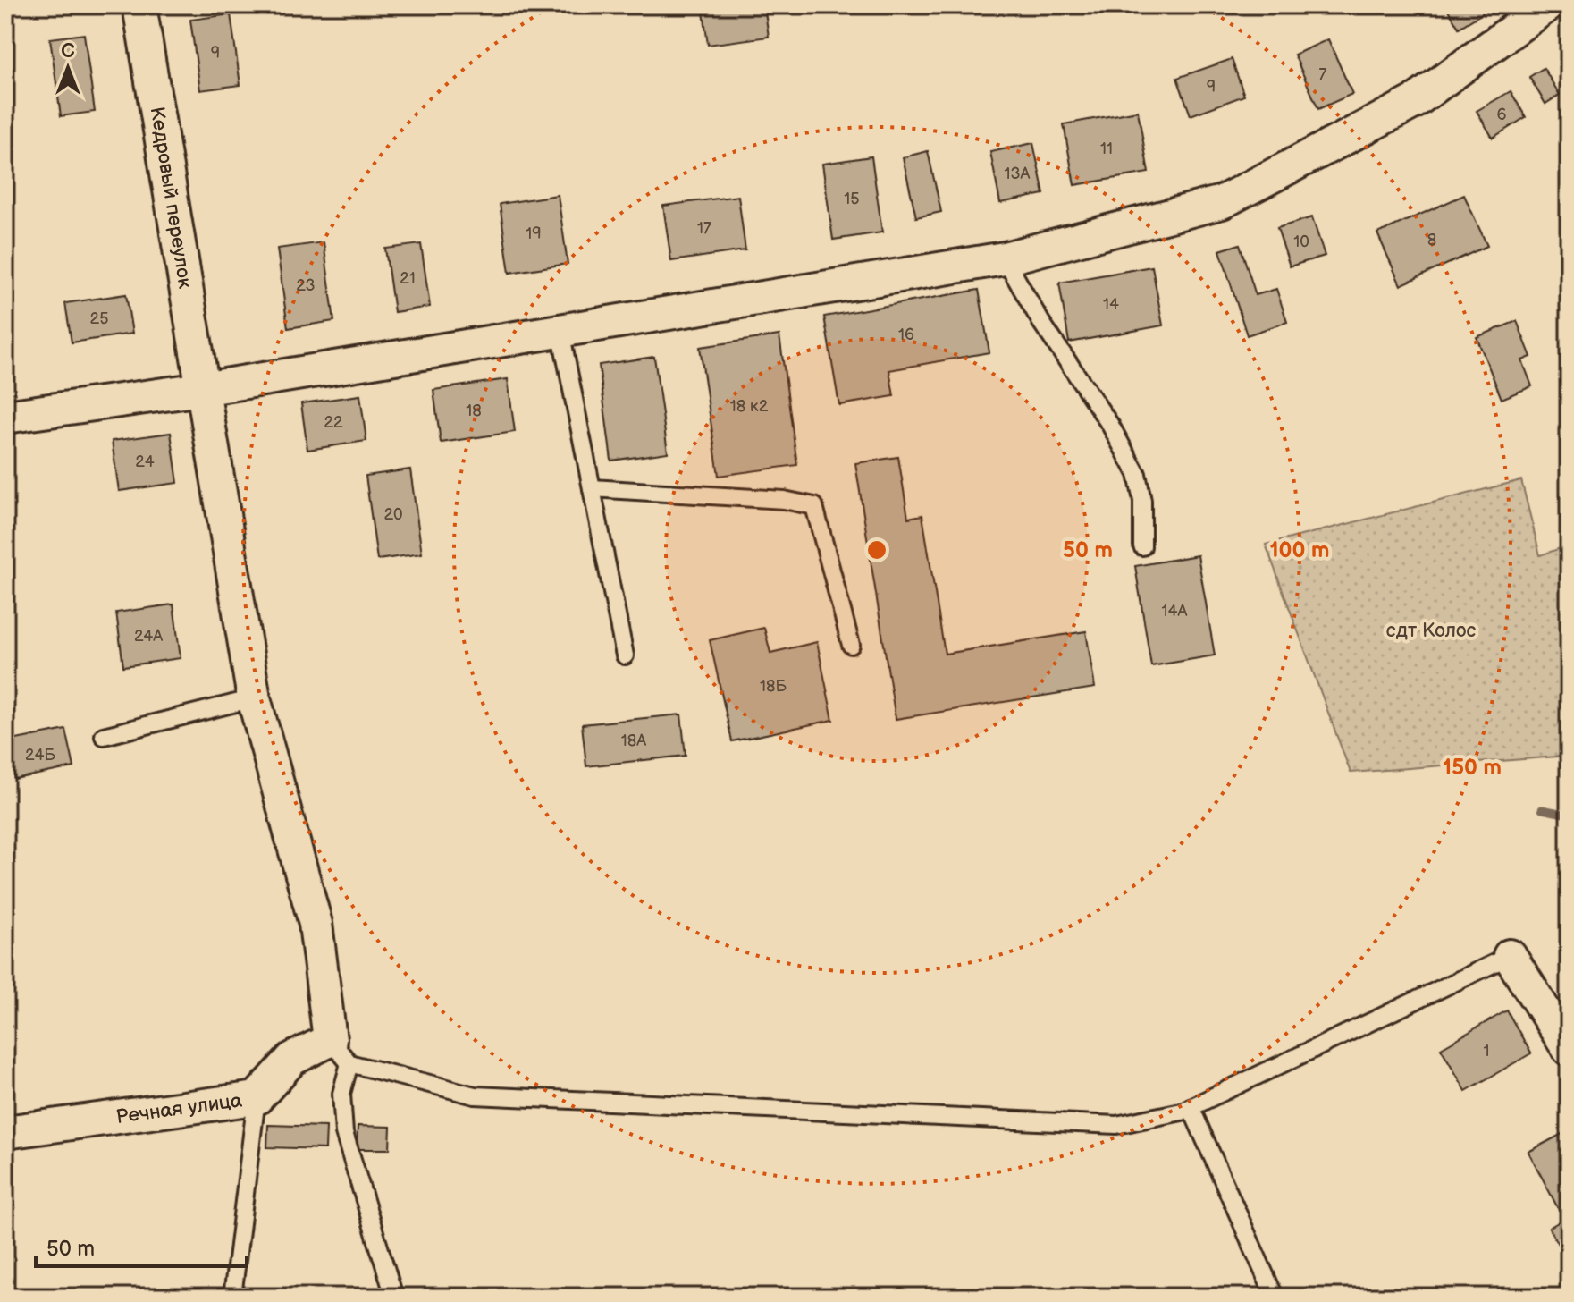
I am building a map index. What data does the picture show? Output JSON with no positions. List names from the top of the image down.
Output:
{
  "streets": {
    "street": ["Кедровый переулок", "Речная улица"]
  },
  "crossings": [
    ["Кедровый переулок", "Речная улица"]
  ],
  "parks": ["сдт Колос"],
  "house_numbers": [
    "9",
    "7",
    "9",
    "6",
    "11",
    "13А",
    "15",
    "17",
    "19",
    "8",
    "10",
    "21",
    "23",
    "14",
    "25",
    "16",
    "18 к2",
    "18",
    "22",
    "24",
    "20",
    "14А",
    "24А",
    "18Б",
    "18А",
    "24Б",
    "1"
  ],
  "scale_bar": "50 m",
  "north": "top",
  "rings": ["50 m", "100 m", "150 m"]
}
